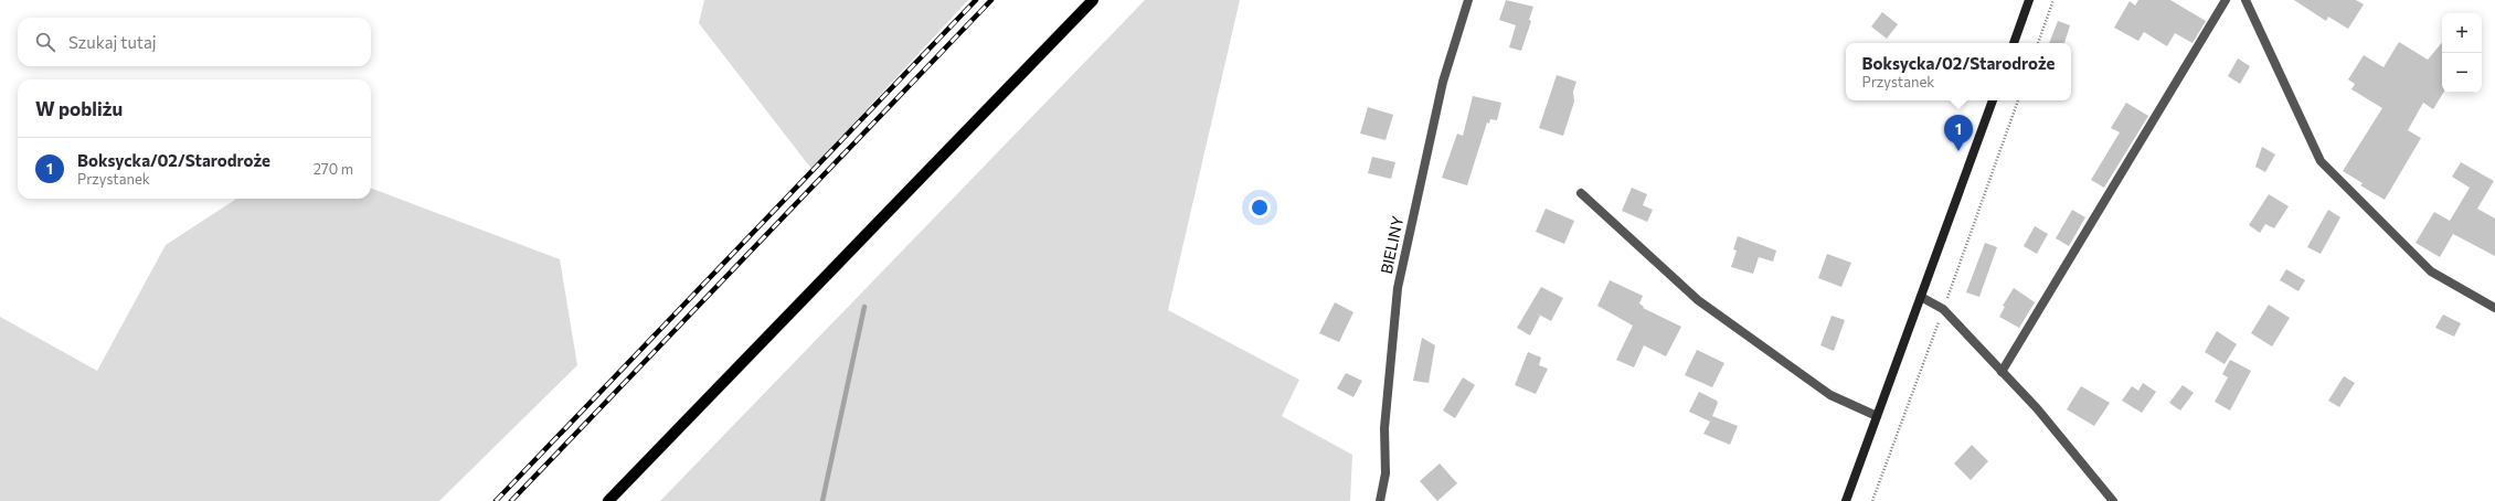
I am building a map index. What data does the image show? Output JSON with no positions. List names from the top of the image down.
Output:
{
  "streets": {
    "street": ["BIELINY"]
  },
  "page": {
    "map_buttons": ["+", "−"],
    "search": "Szukaj tutaj",
    "popup": ["Boksycka/02/Starodroże", "Przystanek"],
    "heading": "W pobliżu",
    "pins": "1",
    "list": [
      {
        "mark": "1",
        "name": "Boksycka/02/Starodroże",
        "note": "Przystanek",
        "value": "270 m"
      }
    ]
  }
}
